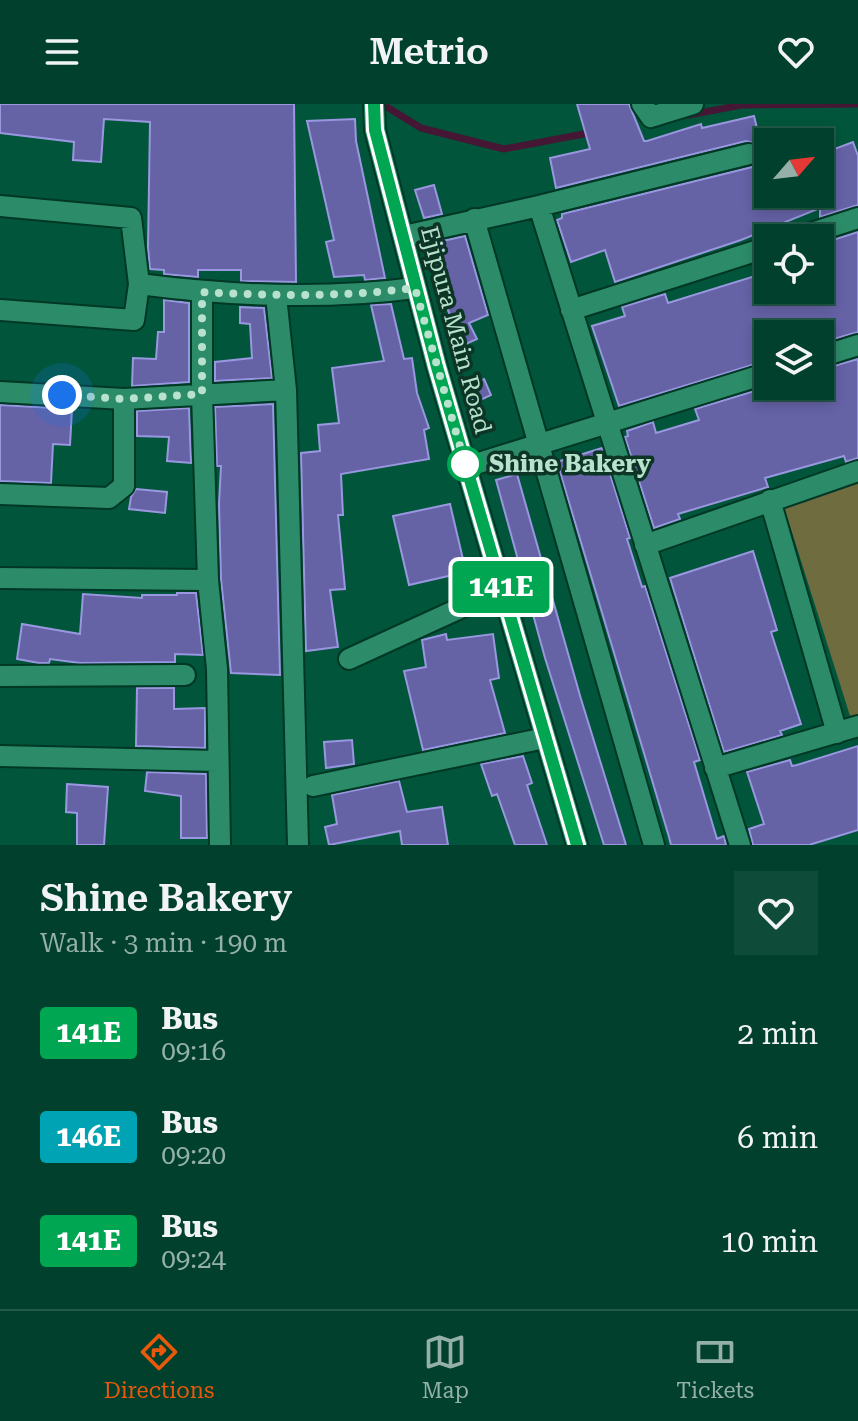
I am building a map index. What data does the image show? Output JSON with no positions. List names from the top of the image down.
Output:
{
  "streets": {
    "street": ["Ejipura Main Road"]
  },
  "places": ["Shine Bakery"],
  "lines": ["bus line 141E"],
  "north": "top right",
  "page": {
    "header": "Metrio",
    "on_map": "141E",
    "heading": ["Shine Bakery", "Walk · 3 min · 190 m"],
    "list": [
      {
        "mark": "141E",
        "name": "Bus",
        "note": "09:16",
        "value": "2 min"
      },
      {
        "mark": "146E",
        "name": "Bus",
        "note": "09:20",
        "value": "6 min"
      },
      {
        "mark": "141E",
        "name": "Bus",
        "note": "09:24",
        "value": "10 min"
      }
    ],
    "tabs": ["Directions", "Map", "Tickets"]
  }
}
